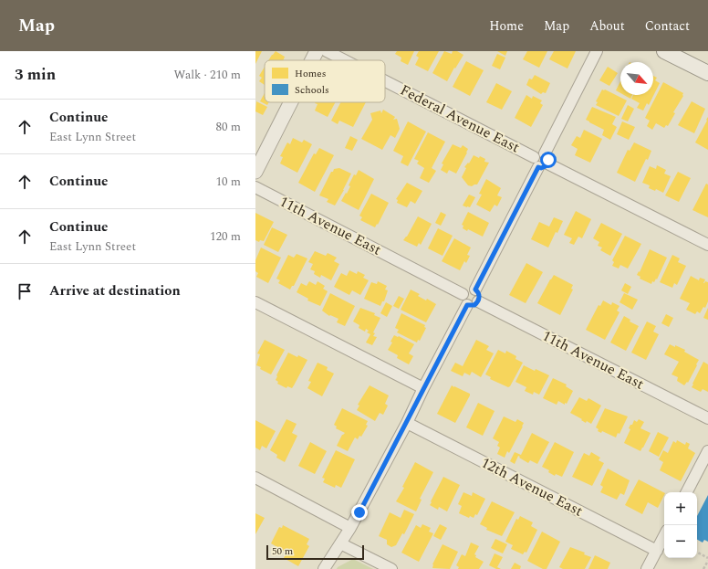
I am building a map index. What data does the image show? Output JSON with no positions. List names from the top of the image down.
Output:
{
  "streets": {
    "street": ["Federal Avenue East", "11th Avenue East", "12th Avenue East"]
  },
  "legend": ["Homes", "Schools"],
  "scale_bar": "50 m",
  "north": "bottom right",
  "page": {
    "header": "Map",
    "nav": [
      "Home",
      "Map",
      "About",
      "Contact"
    ],
    "heading": ["3 min", "Walk · 210 m"],
    "list": [
      ["Continue", "East Lynn Street", "80 m"],
      ["Continue", "10 m"],
      ["Continue", "East Lynn Street", "120 m"],
      "Arrive at destination"
    ],
    "map_buttons": ["+", "−"],
    "scale": "50 m"
  }
}
